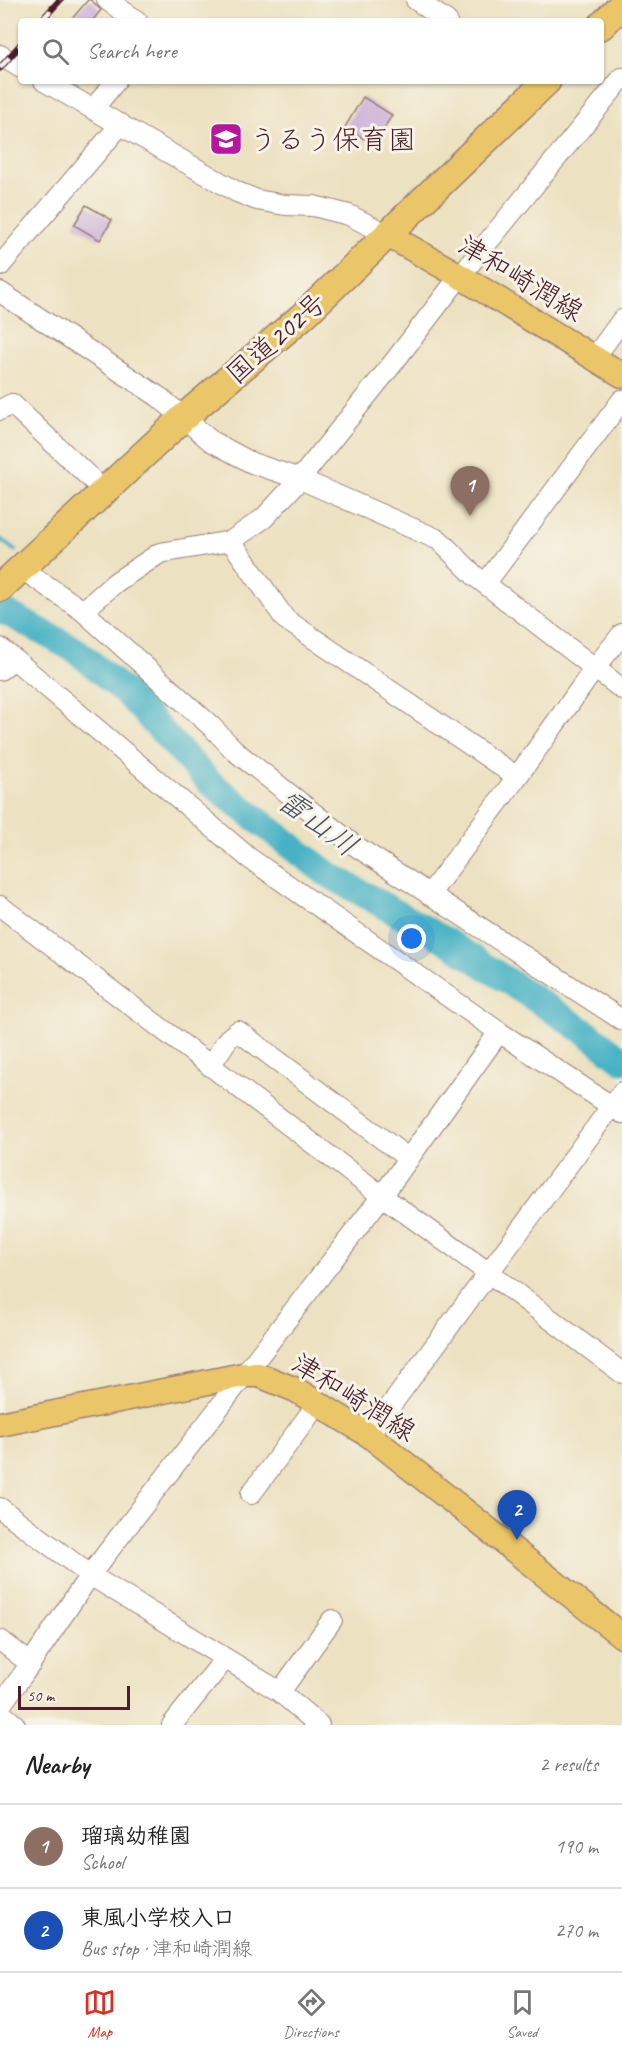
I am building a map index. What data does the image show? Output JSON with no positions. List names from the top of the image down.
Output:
{
  "streets": {
    "highway": ["国道202号"],
    "main road": ["津和崎潤線"]
  },
  "crossings": [
    ["津和崎潤線", "国道202号"]
  ],
  "water": ["雷山川"],
  "places": {
    "school or university": ["うるう保育園"]
  },
  "scale_bar": "50 m",
  "page": {
    "search": "Search here",
    "pins": ["1", "2"],
    "scale": "50 m",
    "heading": ["Nearby", "2 results"],
    "list": [
      {
        "mark": "1",
        "name": "瑠璃幼稚園",
        "note": "School",
        "value": "190 m"
      },
      {
        "mark": "2",
        "name": "東風小学校入口",
        "note": "Bus stop · 津和崎潤線",
        "value": "270 m"
      }
    ],
    "nav": ["Map", "Directions", "Saved"]
  }
}
